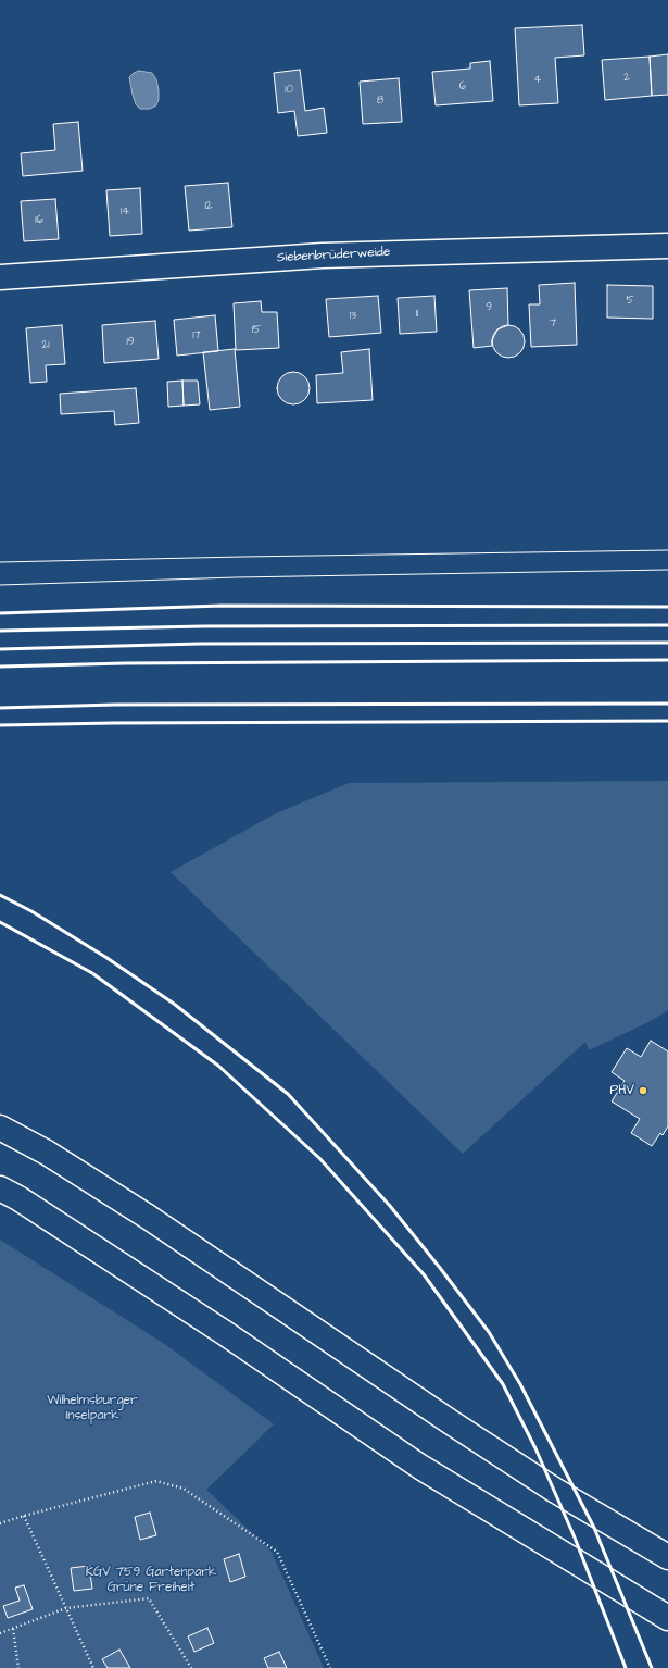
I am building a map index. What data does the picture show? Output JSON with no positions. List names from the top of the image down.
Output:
{
  "streets": {
    "main road": ["Siebenbrüderweide"]
  },
  "parks": ["Wilhelmsburger Inselpark", "KGV 759 Gartenpark Grüne Freiheit"],
  "places": ["PHV"],
  "house_numbers": [
    "2",
    "4",
    "6",
    "10",
    "8",
    "12",
    "14",
    "16",
    "5",
    "9",
    "11",
    "13",
    "7",
    "15",
    "17",
    "19",
    "21"
  ]
}
